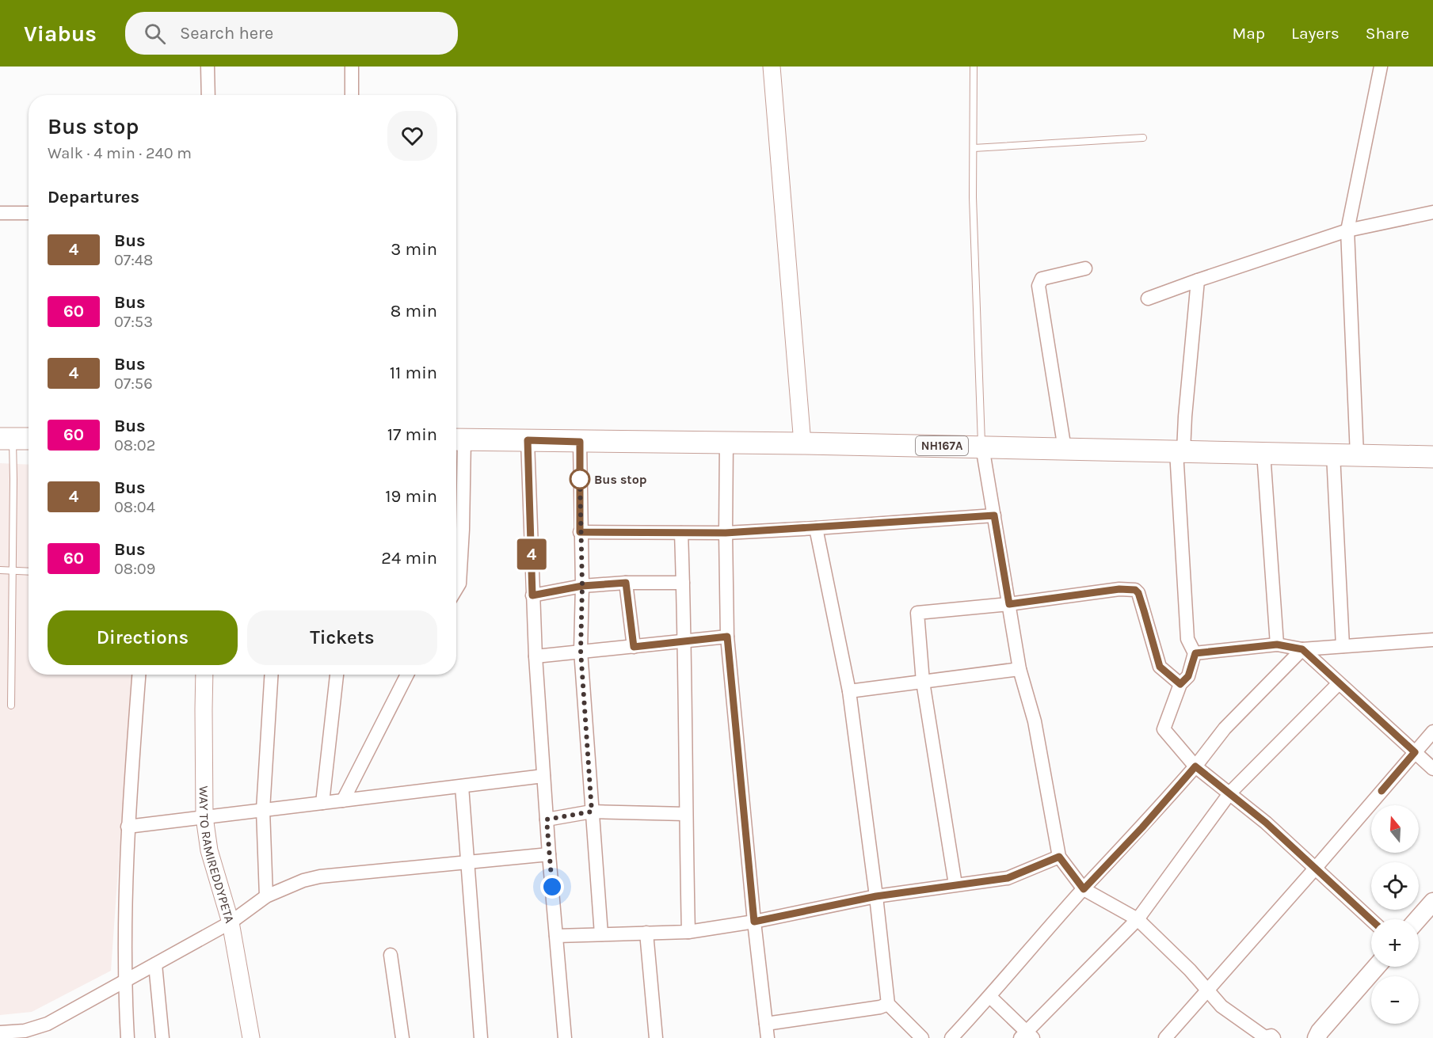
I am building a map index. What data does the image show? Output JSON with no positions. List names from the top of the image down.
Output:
{
  "streets": {
    "highway": ["NH167A"],
    "street": ["WAY TO RAMIREDDYPETA"]
  },
  "places": ["Bus stop"],
  "lines": ["bus line 4"],
  "north": "top",
  "page": {
    "header": "Viabus",
    "search": "Search here",
    "nav": ["Map", "Layers", "Share"],
    "on_map": "4",
    "heading": [
      ["Bus stop", "Walk · 4 min · 240 m"],
      "Departures"
    ],
    "list": [
      {
        "mark": "4",
        "name": "Bus",
        "note": "07:48",
        "value": "3 min"
      },
      {
        "mark": "60",
        "name": "Bus",
        "note": "07:53",
        "value": "8 min"
      },
      {
        "mark": "4",
        "name": "Bus",
        "note": "07:56",
        "value": "11 min"
      },
      {
        "mark": "60",
        "name": "Bus",
        "note": "08:02",
        "value": "17 min"
      },
      {
        "mark": "4",
        "name": "Bus",
        "note": "08:04",
        "value": "19 min"
      },
      {
        "mark": "60",
        "name": "Bus",
        "note": "08:09",
        "value": "24 min"
      }
    ],
    "buttons": ["Directions", "Tickets"],
    "map_buttons": ["+", "−"]
  }
}
